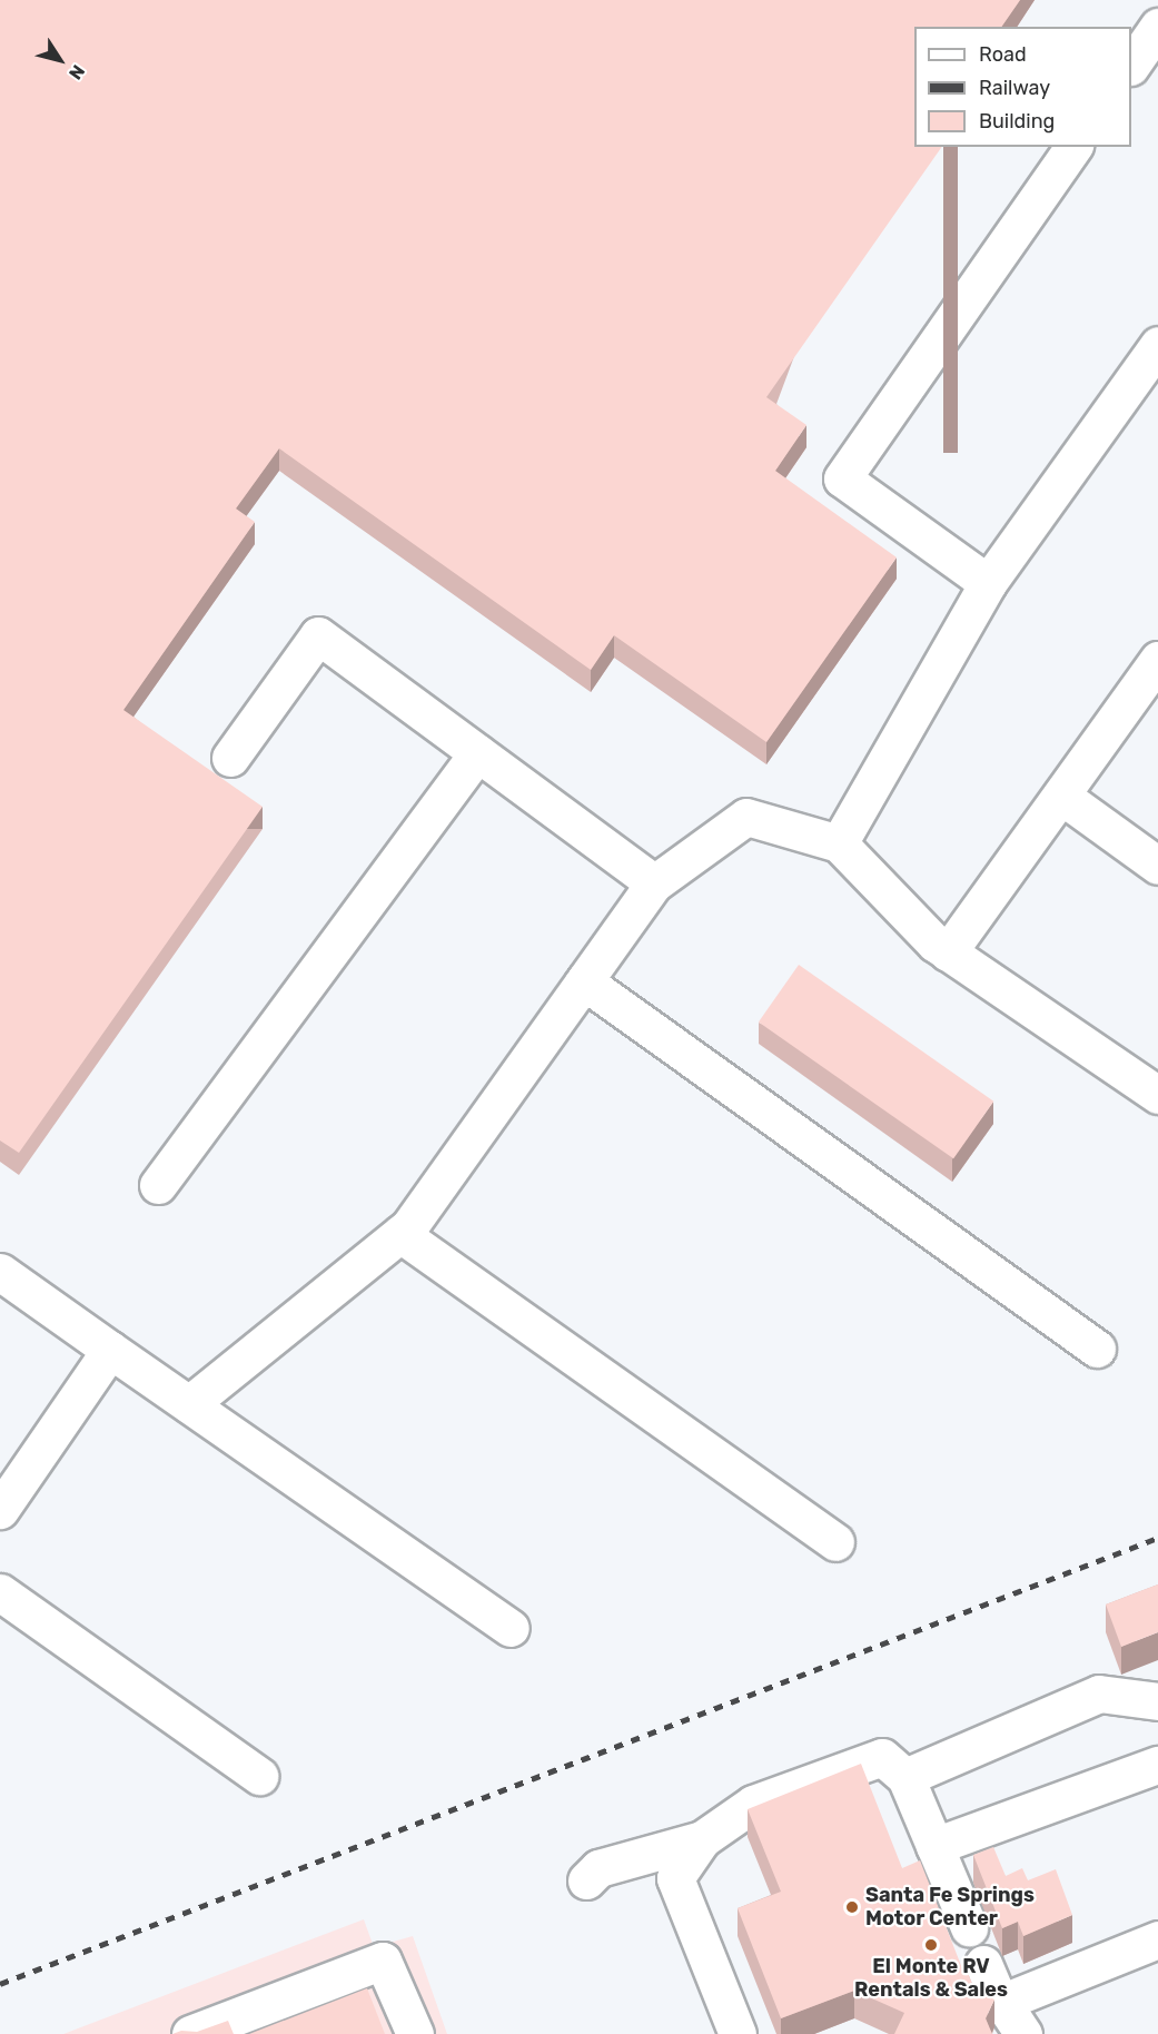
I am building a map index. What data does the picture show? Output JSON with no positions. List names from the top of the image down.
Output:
{
  "places": ["Santa Fe Springs Motor Center", "El Monte RV Rentals & Sales"],
  "legend": ["Road", "Railway", "Building"],
  "north": "bottom right"
}
